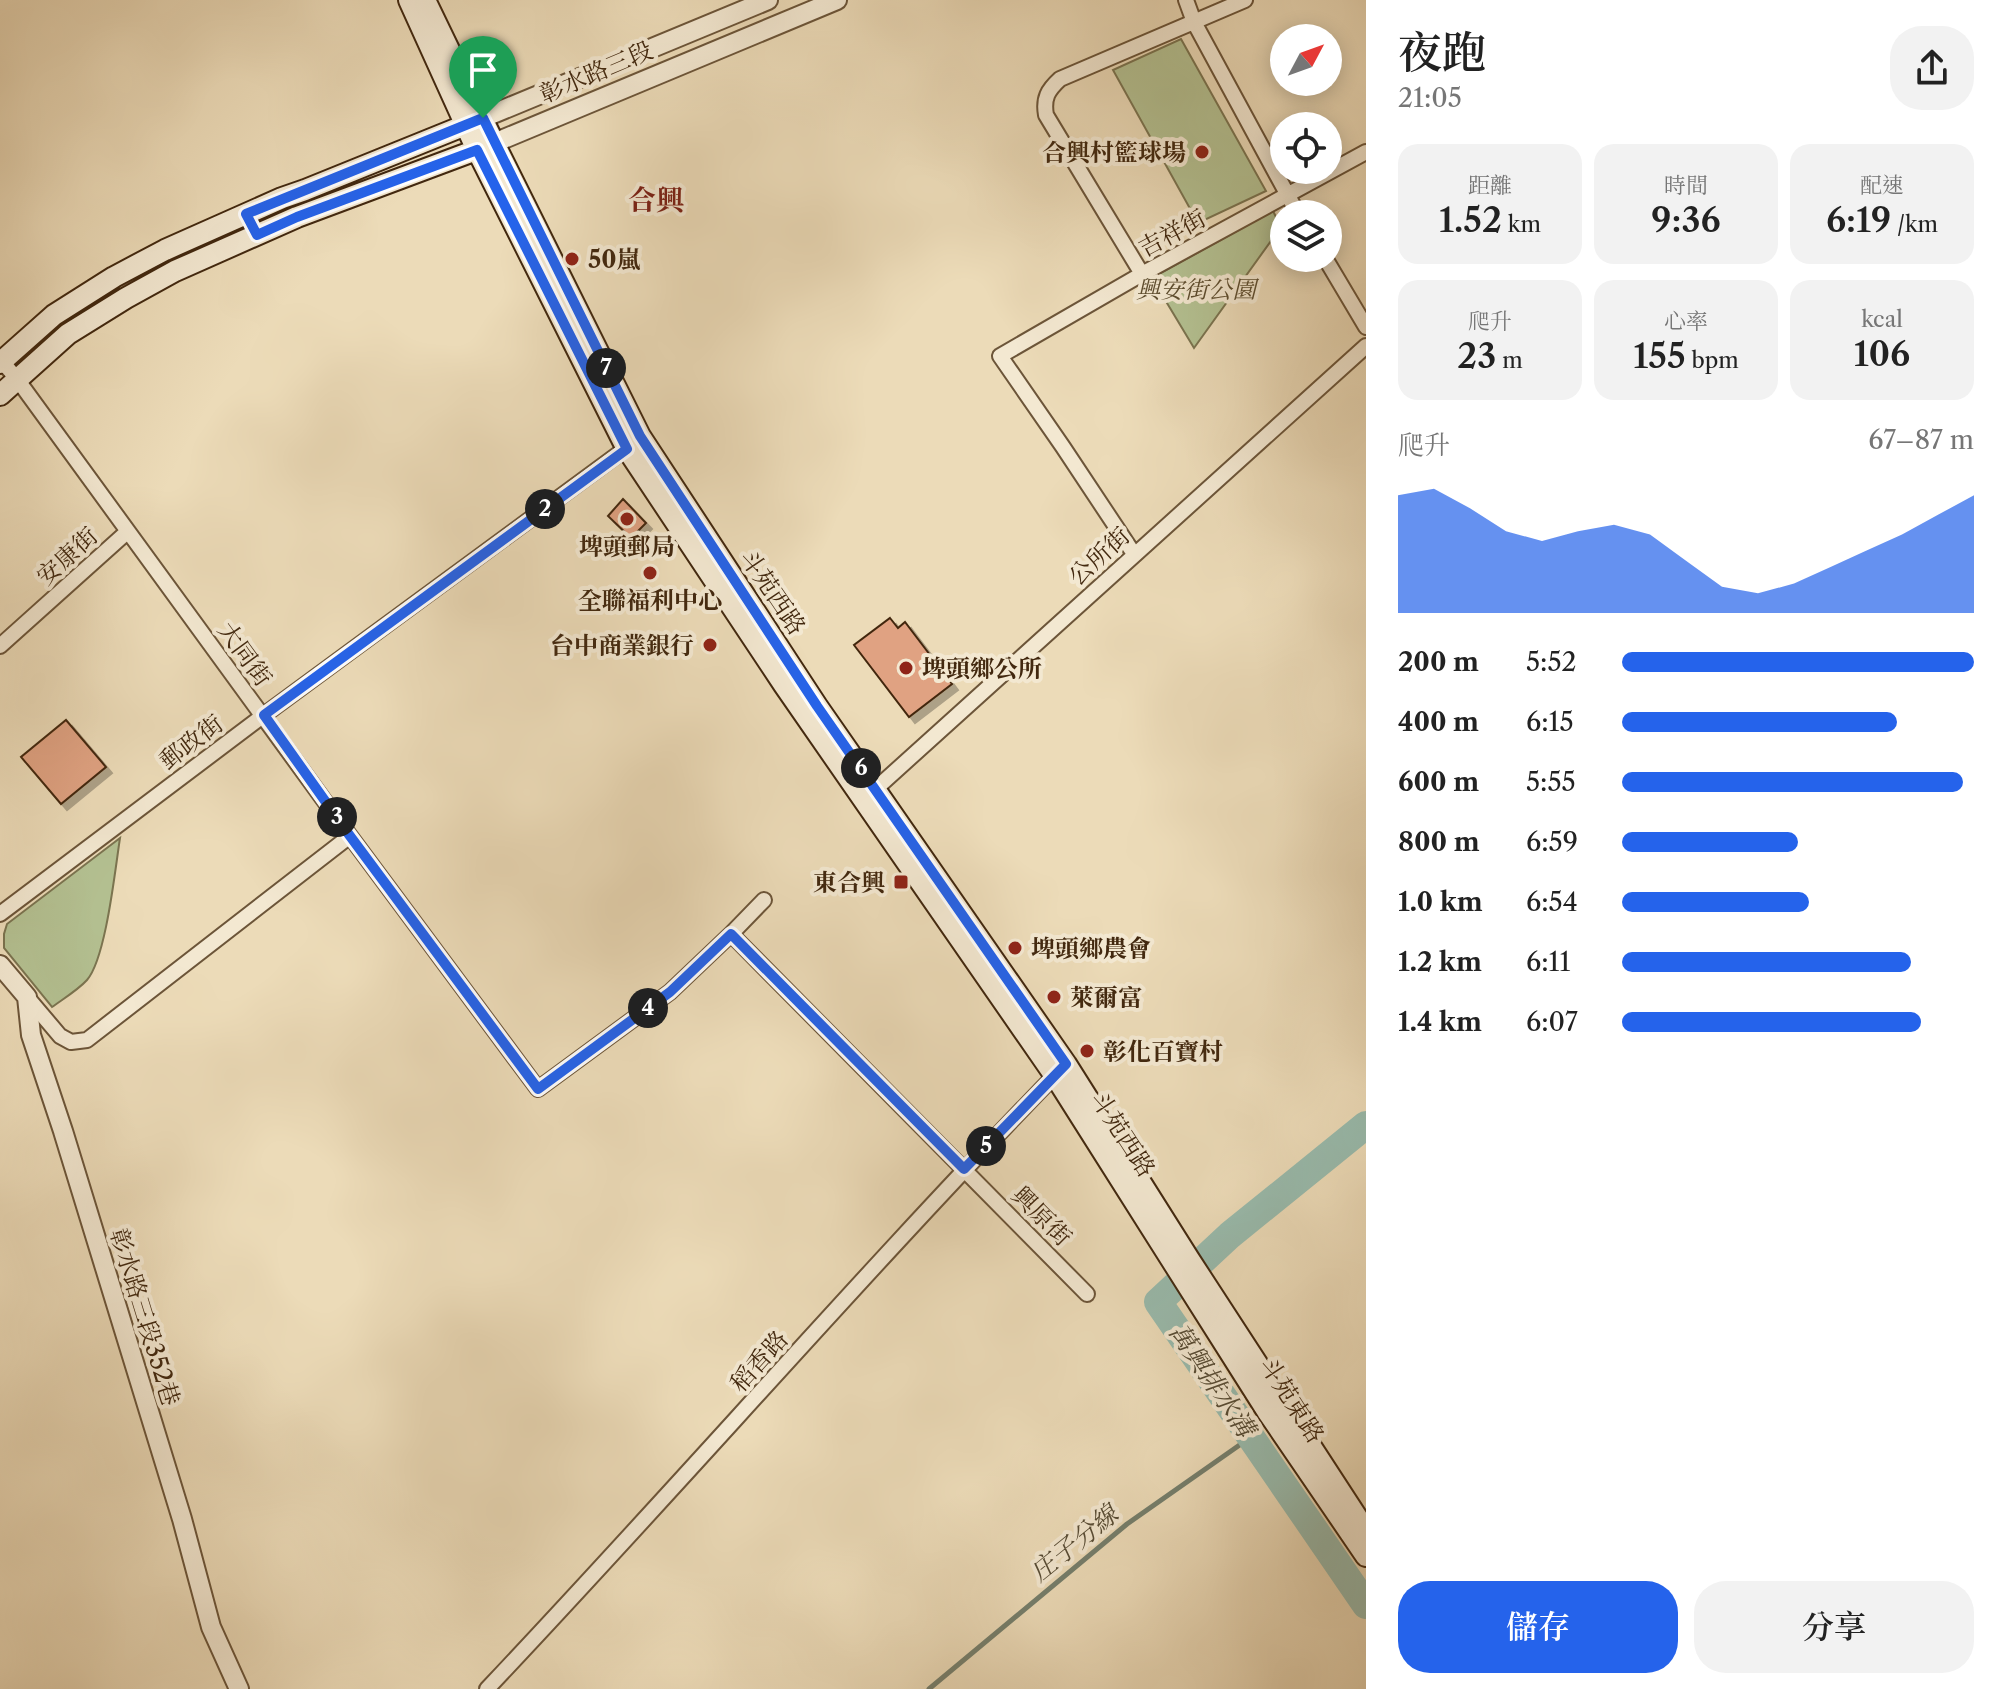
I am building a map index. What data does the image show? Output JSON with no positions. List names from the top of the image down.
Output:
{
  "streets": {
    "main road": ["彰水路三段", "斗苑西路", "斗苑東路"],
    "street": [
      "吉祥街",
      "安康街",
      "公所街",
      "大同街",
      "郵政街",
      "興原街",
      "彰水路三段352巷",
      "稻香路"
    ]
  },
  "crossings": [
    ["彰水路三段", "斗苑西路"],
    ["彰水路三段", "大同街"],
    ["吉祥街", "公所街"],
    ["安康街", "大同街"],
    ["公所街", "斗苑西路"],
    ["斗苑西路", "郵政街"],
    ["斗苑西路", "稻香路"],
    ["斗苑西路", "斗苑東路"],
    ["大同街", "郵政街"],
    ["興原街", "稻香路"]
  ],
  "districts": ["合興"],
  "water": ["萬興排水溝", "庄子分線"],
  "parks": ["興安街公園"],
  "places": {
    "other": [
      "合興村籃球場",
      "50嵐",
      "埤頭郵局",
      "全聯福利中心",
      "台中商業銀行",
      "埤頭鄉公所",
      "埤頭鄉農會",
      "萊爾富",
      "彰化百寶村"
    ],
    "transit": ["東合興"]
  },
  "north": "top right",
  "page": {
    "heading": ["夜跑", "21:05"],
    "stats": [
      ["距離", "1.52 km"],
      ["時間", "9:36"],
      ["配速", "6:19 /km"],
      ["爬升", "23 m"],
      ["心率", "155 bpm"],
      ["kcal", "106"]
    ],
    "pins": [
      "7",
      "2",
      "6",
      "3",
      "4",
      "5"
    ],
    "chart": ["爬升", "67–87 m"],
    "list": [
      {
        "name": "200 m",
        "note": "5:52"
      },
      {
        "name": "400 m",
        "note": "6:15"
      },
      {
        "name": "600 m",
        "note": "5:55"
      },
      {
        "name": "800 m",
        "note": "6:59"
      },
      {
        "name": "1.0 km",
        "note": "6:54"
      },
      {
        "name": "1.2 km",
        "note": "6:11"
      },
      {
        "name": "1.4 km",
        "note": "6:07"
      }
    ],
    "buttons": ["儲存", "分享"]
  }
}
